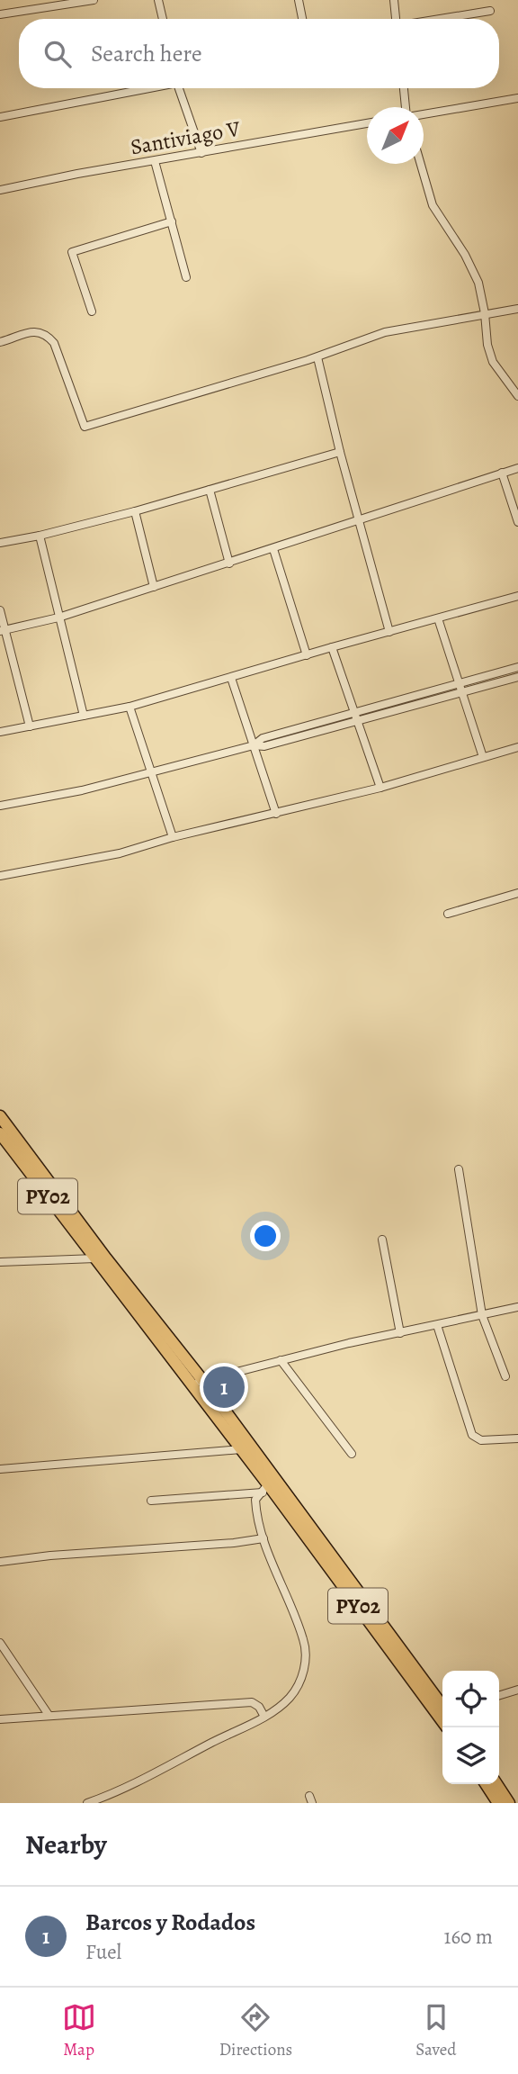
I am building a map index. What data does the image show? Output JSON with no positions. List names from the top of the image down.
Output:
{
  "streets": {
    "highway": ["PY02"],
    "street": ["Santiviago V"]
  },
  "north": "top right",
  "page": {
    "search": "Search here",
    "pins": "1",
    "heading": "Nearby",
    "list": [
      {
        "mark": "1",
        "name": "Barcos y Rodados",
        "note": "Fuel",
        "value": "160 m"
      }
    ],
    "nav": ["Map", "Directions", "Saved"]
  }
}
